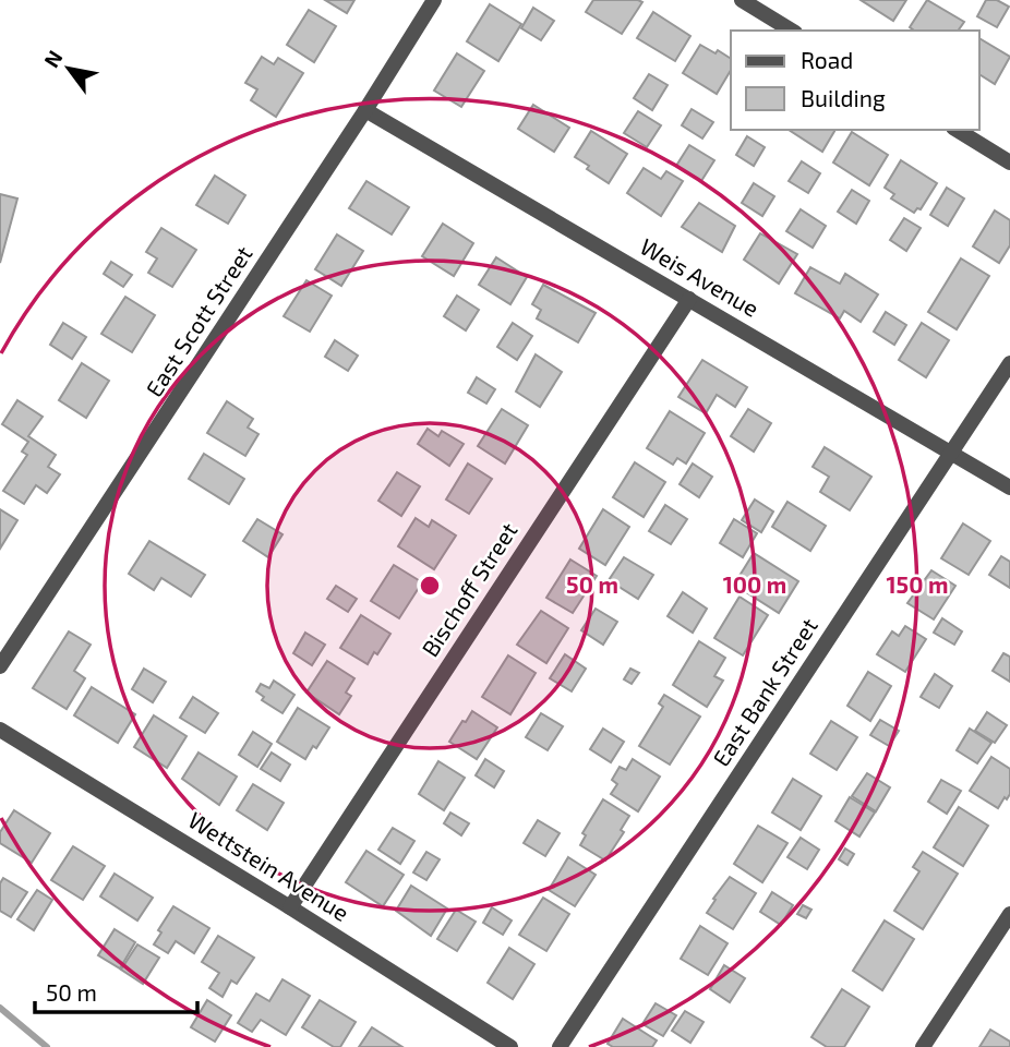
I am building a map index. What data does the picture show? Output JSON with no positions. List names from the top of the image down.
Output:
{
  "streets": {
    "street": [
      "Weis Avenue",
      "East Scott Street",
      "Bischoff Street",
      "East Bank Street",
      "Wettstein Avenue"
    ]
  },
  "crossings": [
    ["Weis Avenue", "East Scott Street"],
    ["Weis Avenue", "Bischoff Street"],
    ["Weis Avenue", "East Bank Street"],
    ["Bischoff Street", "Wettstein Avenue"]
  ],
  "legend": ["Road", "Building"],
  "scale_bar": "50 m",
  "north": "top left",
  "rings": ["50 m", "100 m", "150 m"]
}
